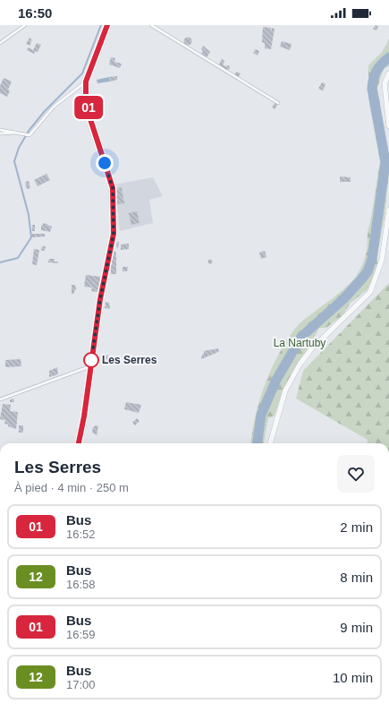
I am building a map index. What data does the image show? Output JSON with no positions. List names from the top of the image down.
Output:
{
  "parks": ["La Nartuby"],
  "places": ["Les Serres"],
  "lines": ["bus line 01"],
  "page": {
    "status": "16:50",
    "on_map": "01",
    "heading": ["Les Serres", "À pied · 4 min · 250 m"],
    "list": [
      {
        "mark": "01",
        "name": "Bus",
        "note": "16:52",
        "value": "2 min"
      },
      {
        "mark": "12",
        "name": "Bus",
        "note": "16:58",
        "value": "8 min"
      },
      {
        "mark": "01",
        "name": "Bus",
        "note": "16:59",
        "value": "9 min"
      },
      {
        "mark": "12",
        "name": "Bus",
        "note": "17:00",
        "value": "10 min"
      }
    ]
  }
}
